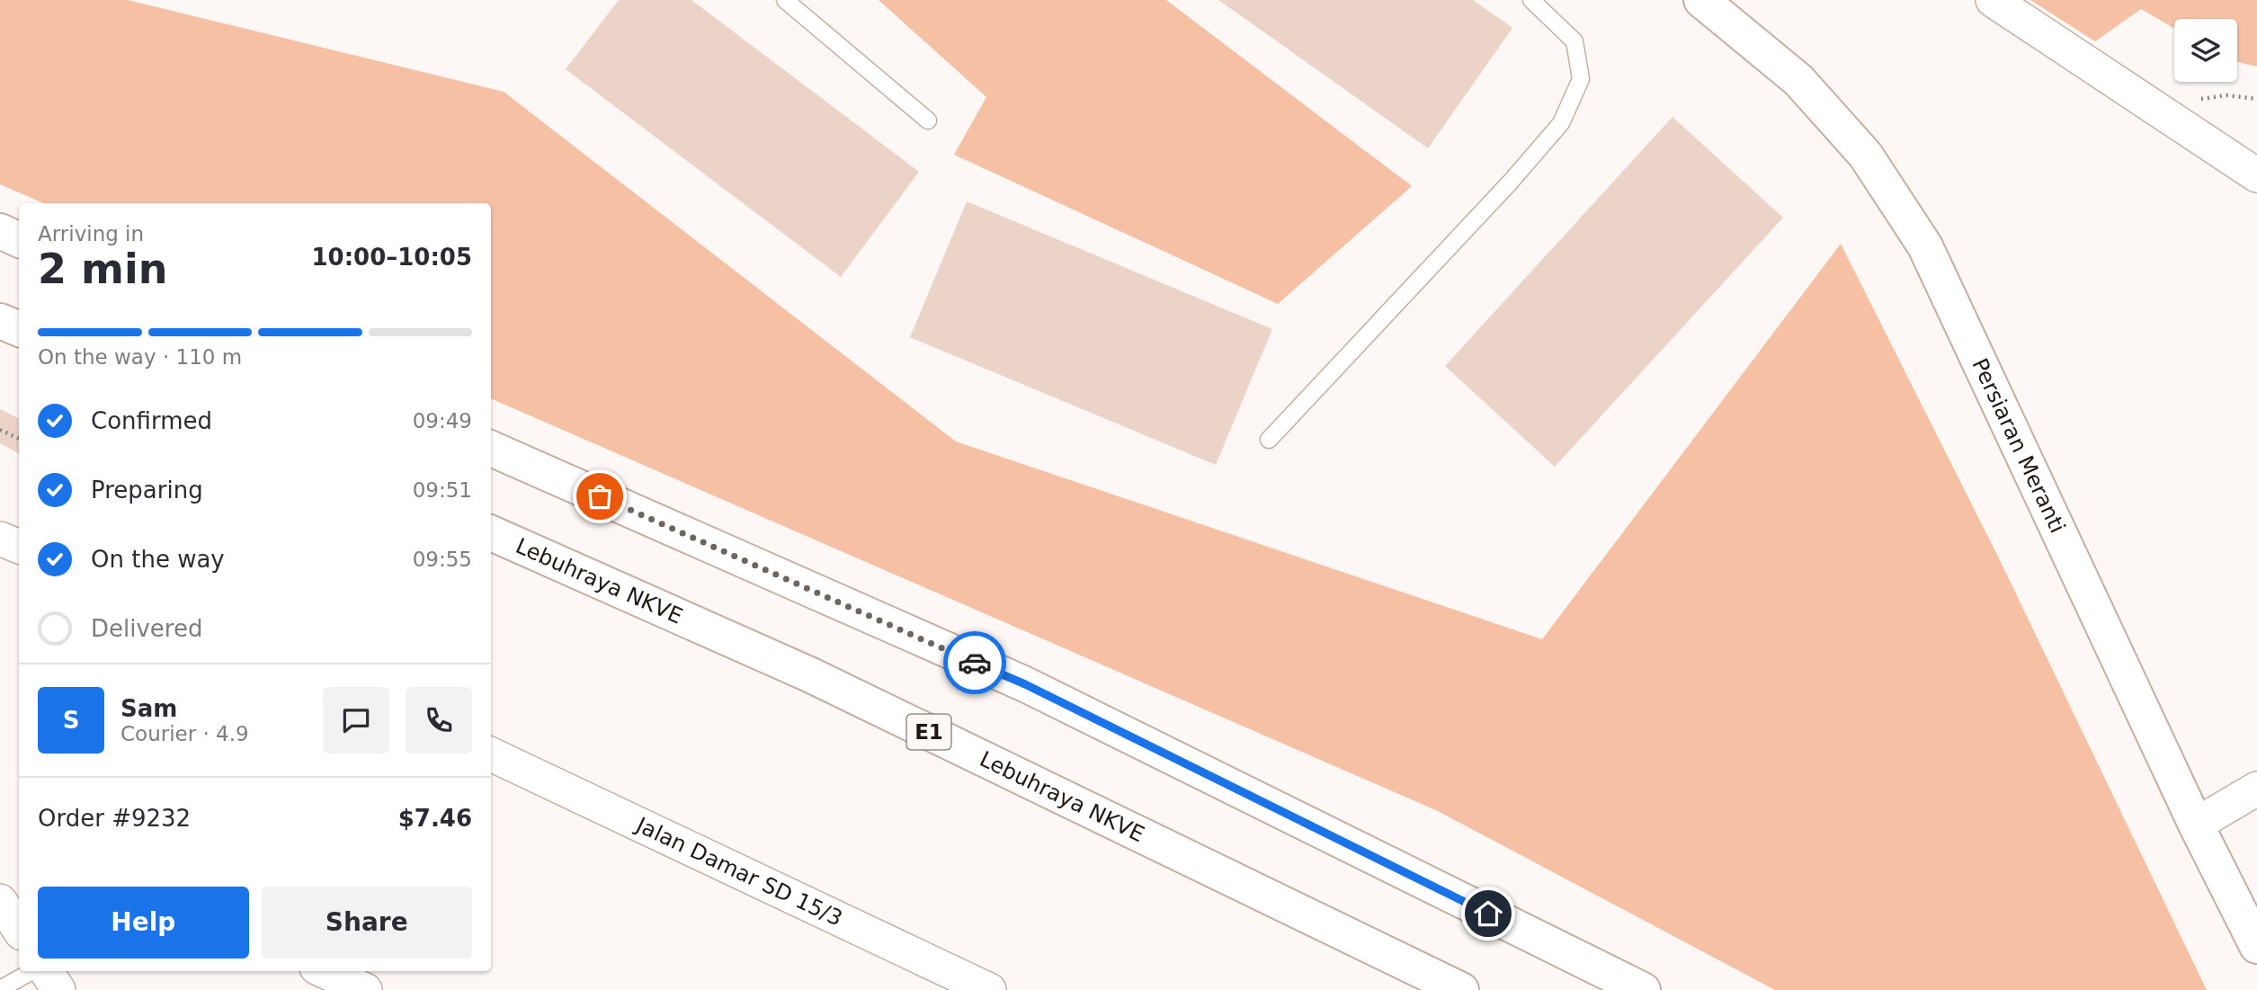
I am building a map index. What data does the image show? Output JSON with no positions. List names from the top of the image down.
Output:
{
  "streets": {
    "main road": ["Persiaran Meranti", "Lebuhraya NKVE", "E1"],
    "street": ["Jalan Damar SD 15/3"]
  },
  "page": {
    "heading": ["2 min", "Arriving in", "10:00–10:05"],
    "panel": [
      "Sam",
      "Courier · 4.9",
      "Order #9232",
      "$7.46"
    ],
    "bar": "On the way · 110 m",
    "list": [
      ["Confirmed", "09:49"],
      ["Preparing", "09:51"],
      ["On the way", "09:55"],
      "Delivered"
    ],
    "round": "S",
    "buttons": ["Help", "Share"]
  }
}
